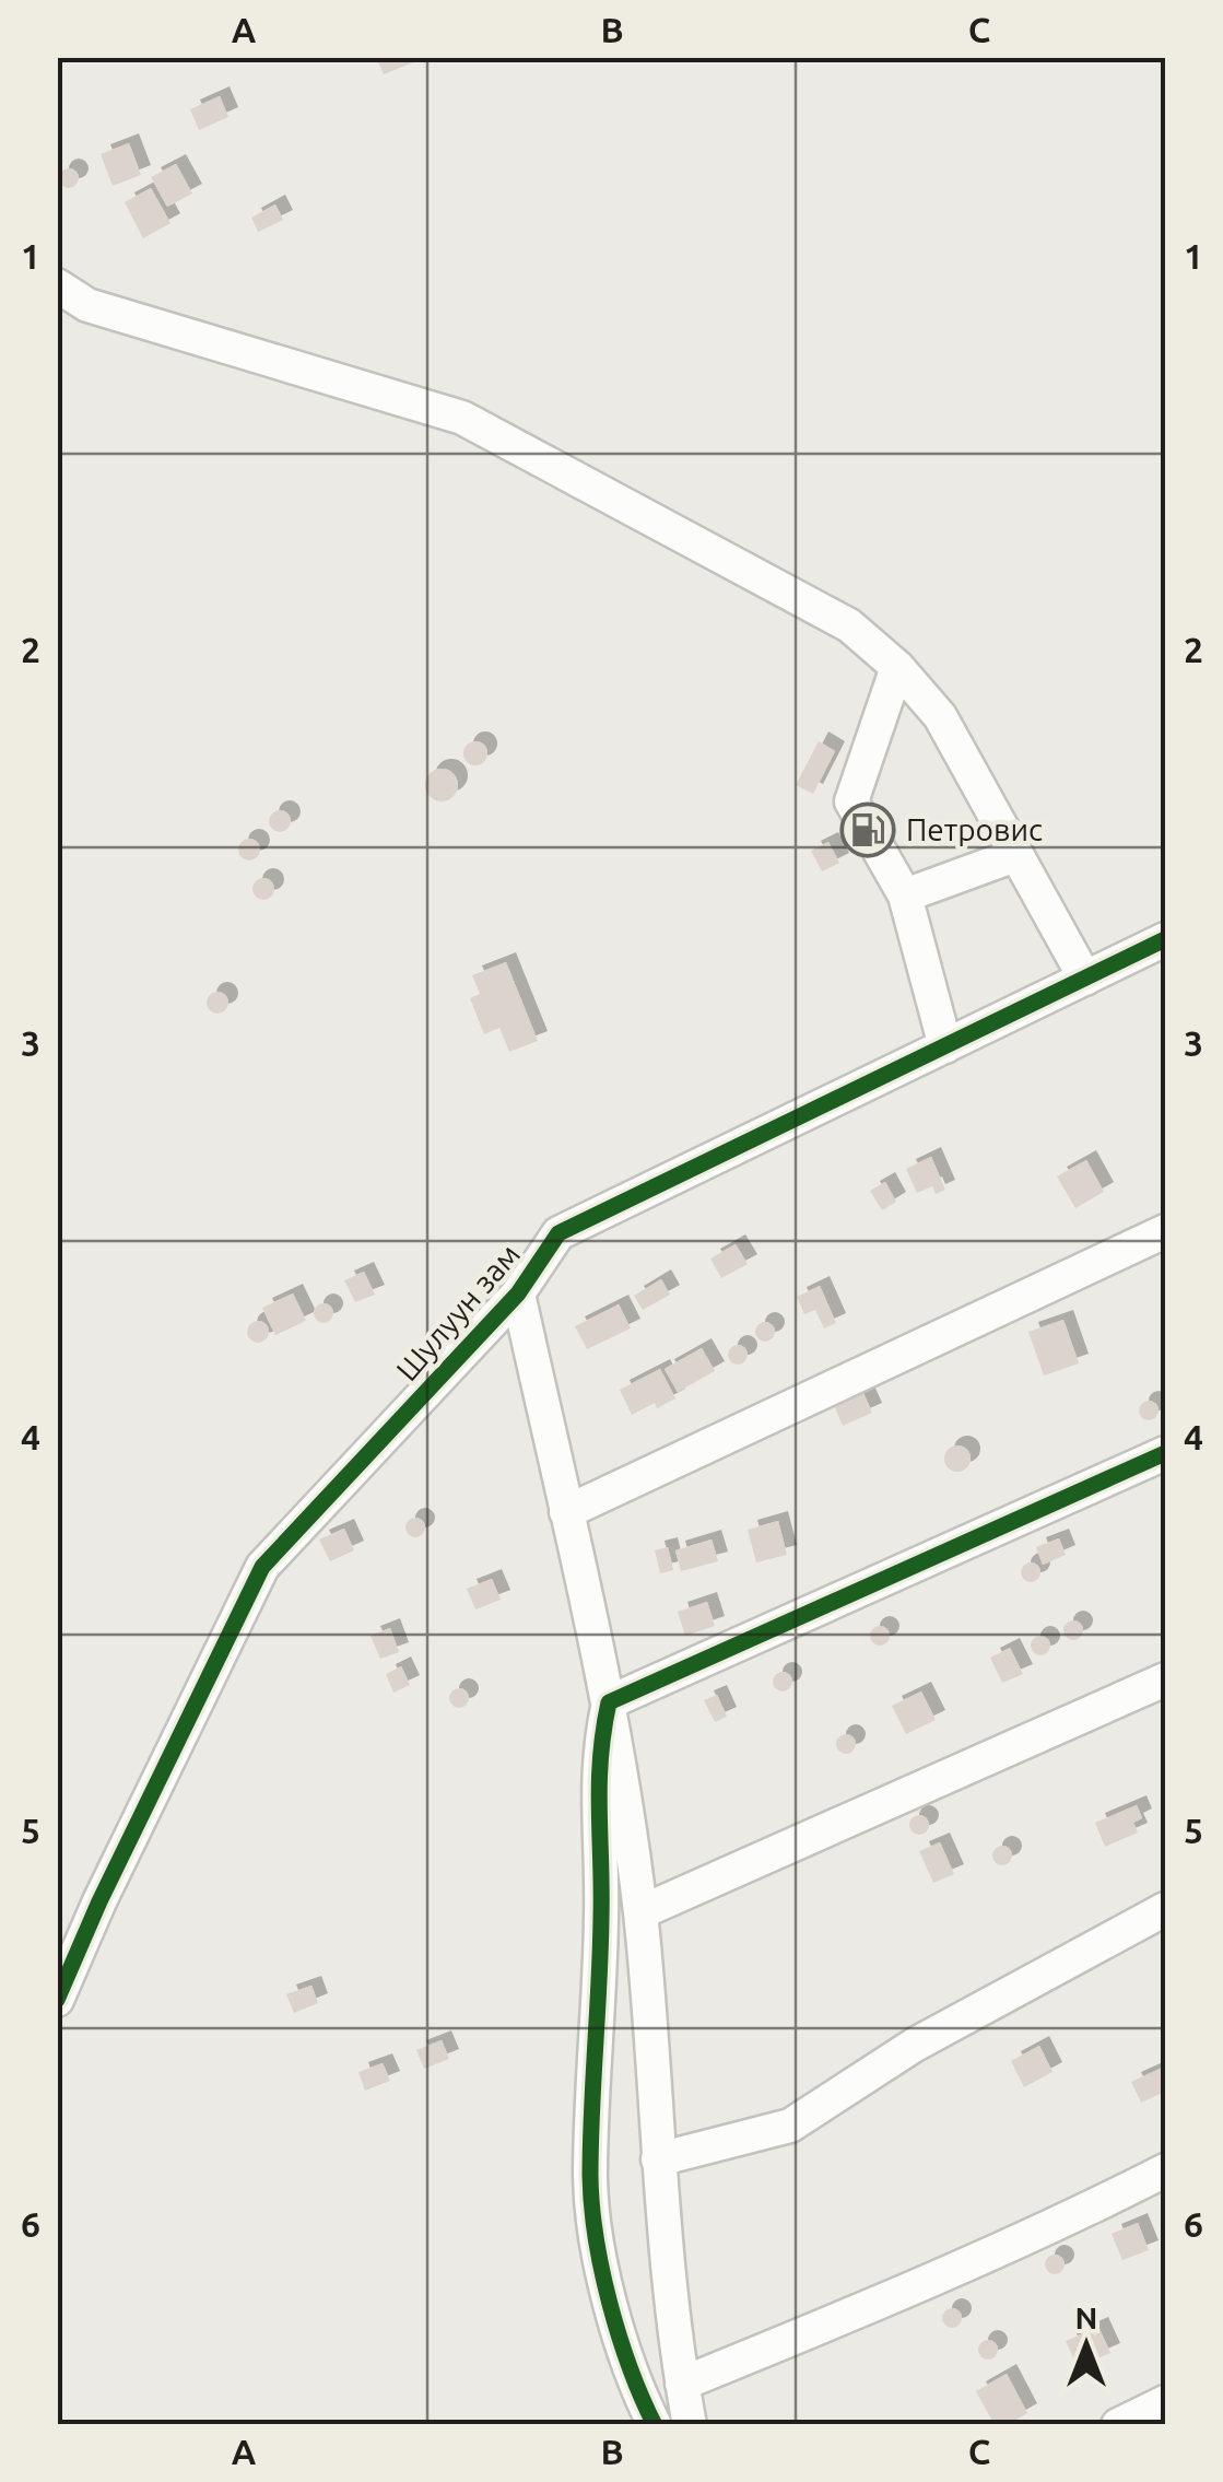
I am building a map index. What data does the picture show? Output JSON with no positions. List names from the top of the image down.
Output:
{
  "streets": {
    "street": ["Шулуун зам"]
  },
  "places": {
    "fuel station": ["Петровис"]
  },
  "north": "top",
  "grid": {
    "columns": ["A", "B", "C"],
    "rows": [
      "1",
      "2",
      "3",
      "4",
      "5",
      "6"
    ]
  }
}
